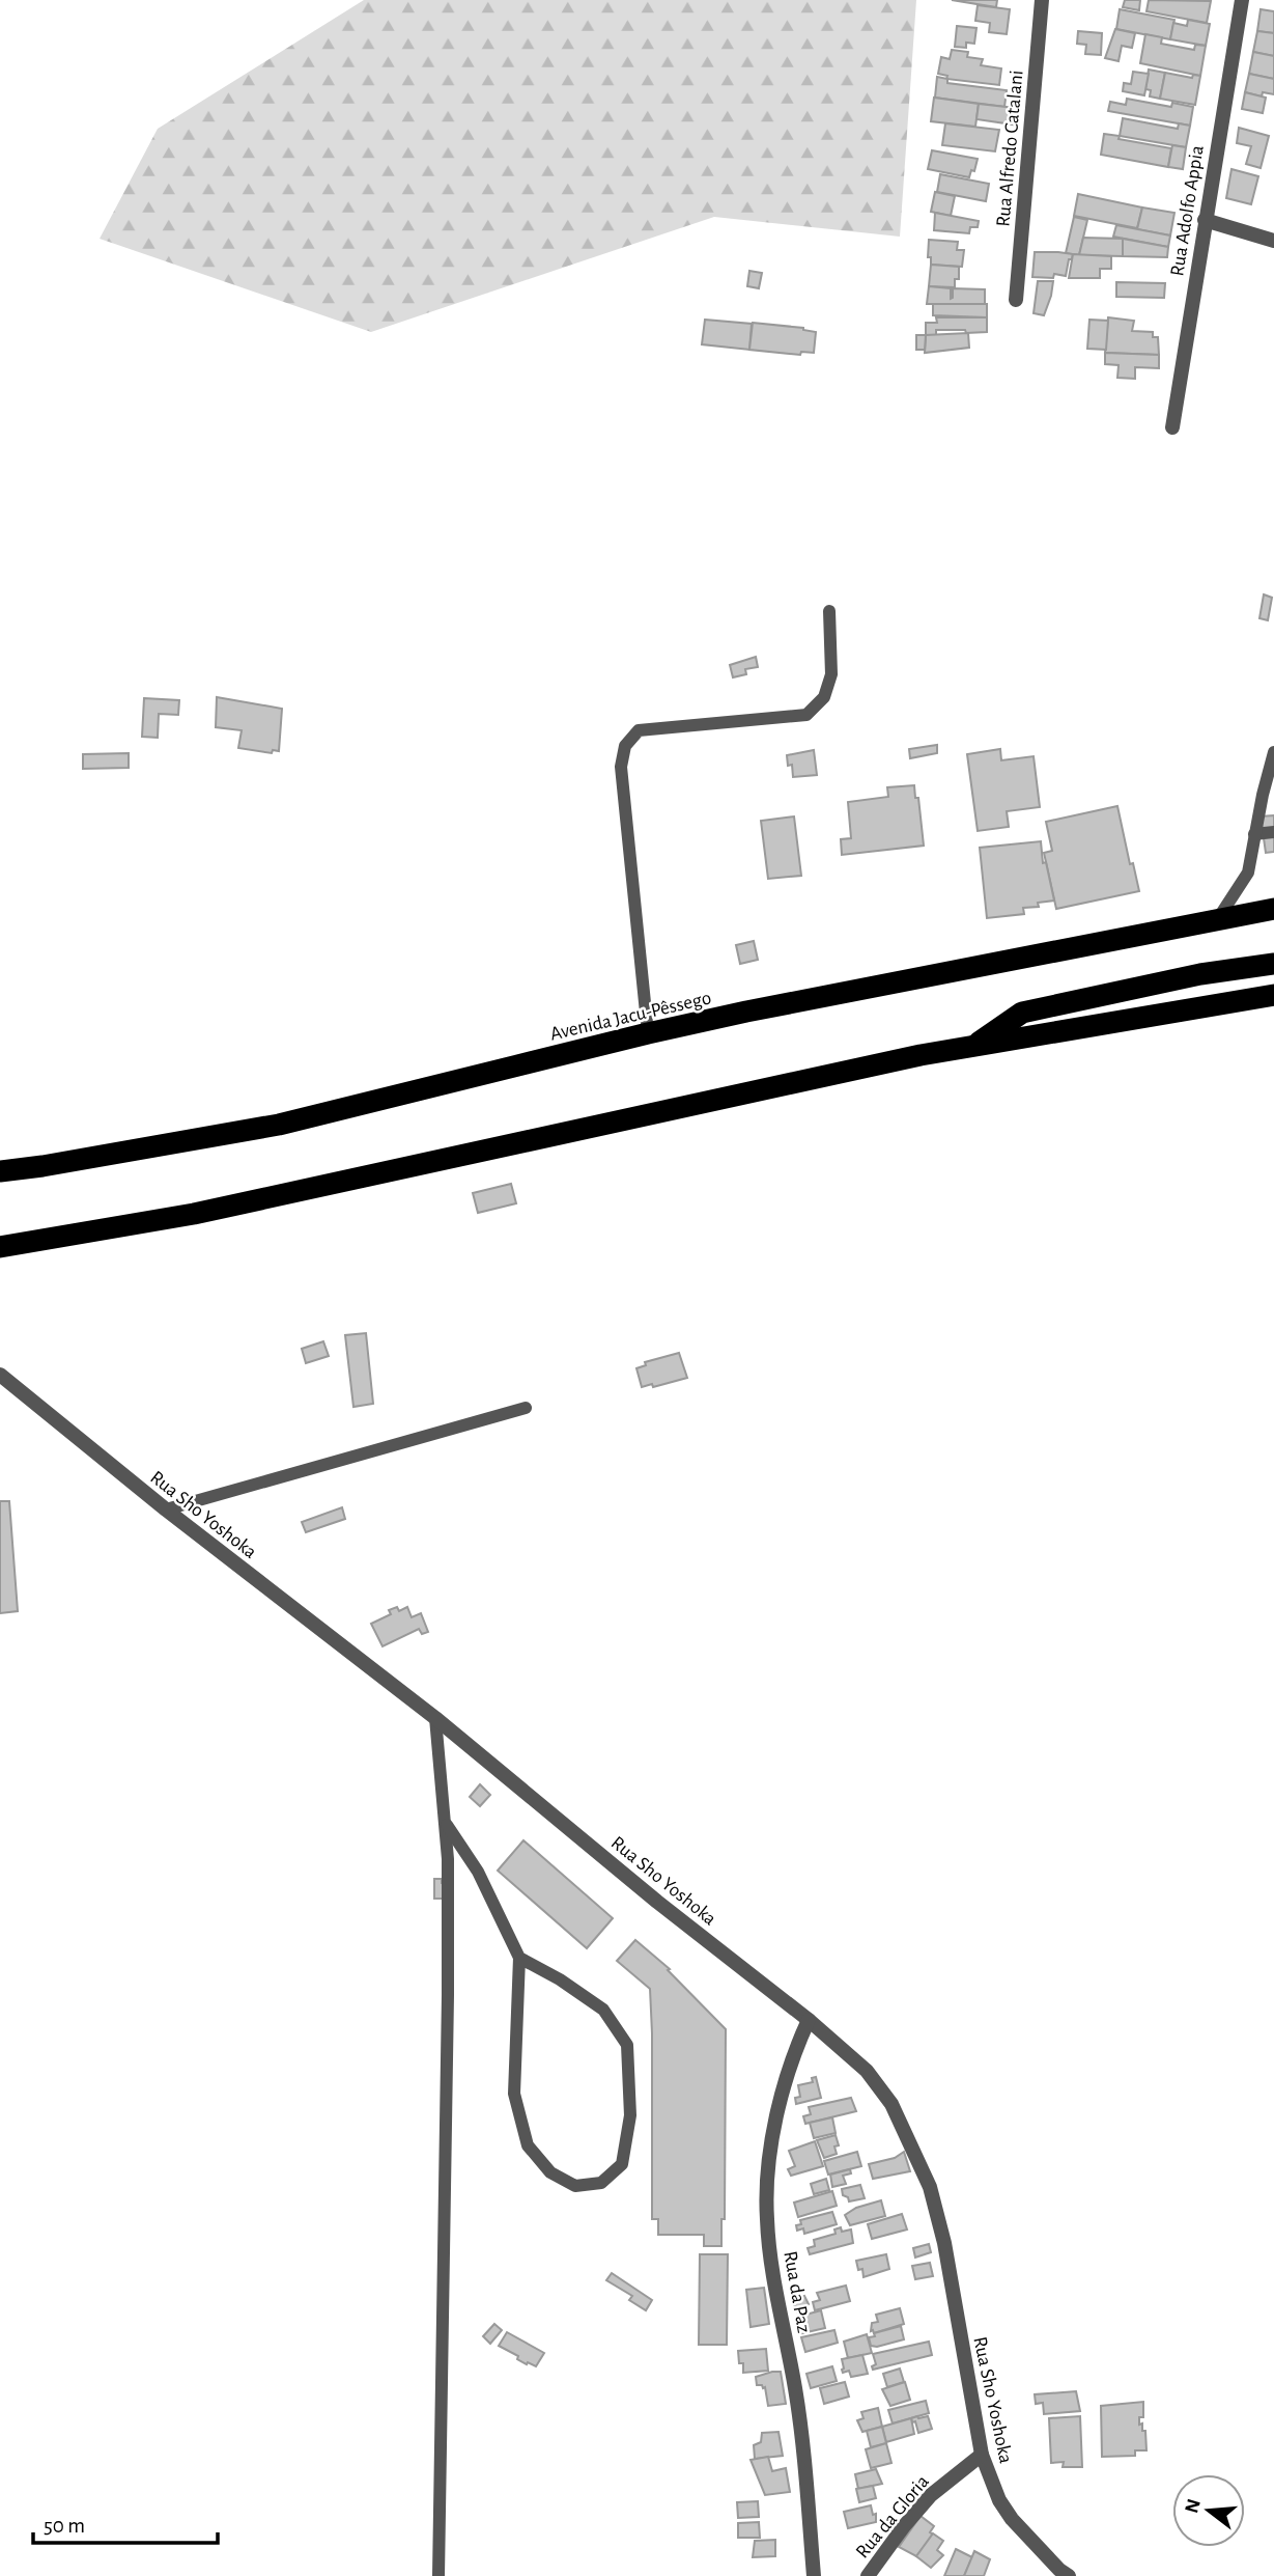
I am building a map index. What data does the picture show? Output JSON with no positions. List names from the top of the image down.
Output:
{
  "streets": {
    "highway": ["Avenida Jacu-Pêssego"],
    "street": [
      "Rua Alfredo Catalani",
      "Rua Adolfo Appia",
      "Rua Sho Yoshoka",
      "Rua da Paz",
      "Rua da Gloria"
    ]
  },
  "crossings": [
    ["Rua Sho Yoshoka", "Rua da Paz"],
    ["Rua Sho Yoshoka", "Rua da Gloria"]
  ],
  "scale_bar": "50 m",
  "north": "left"
}
